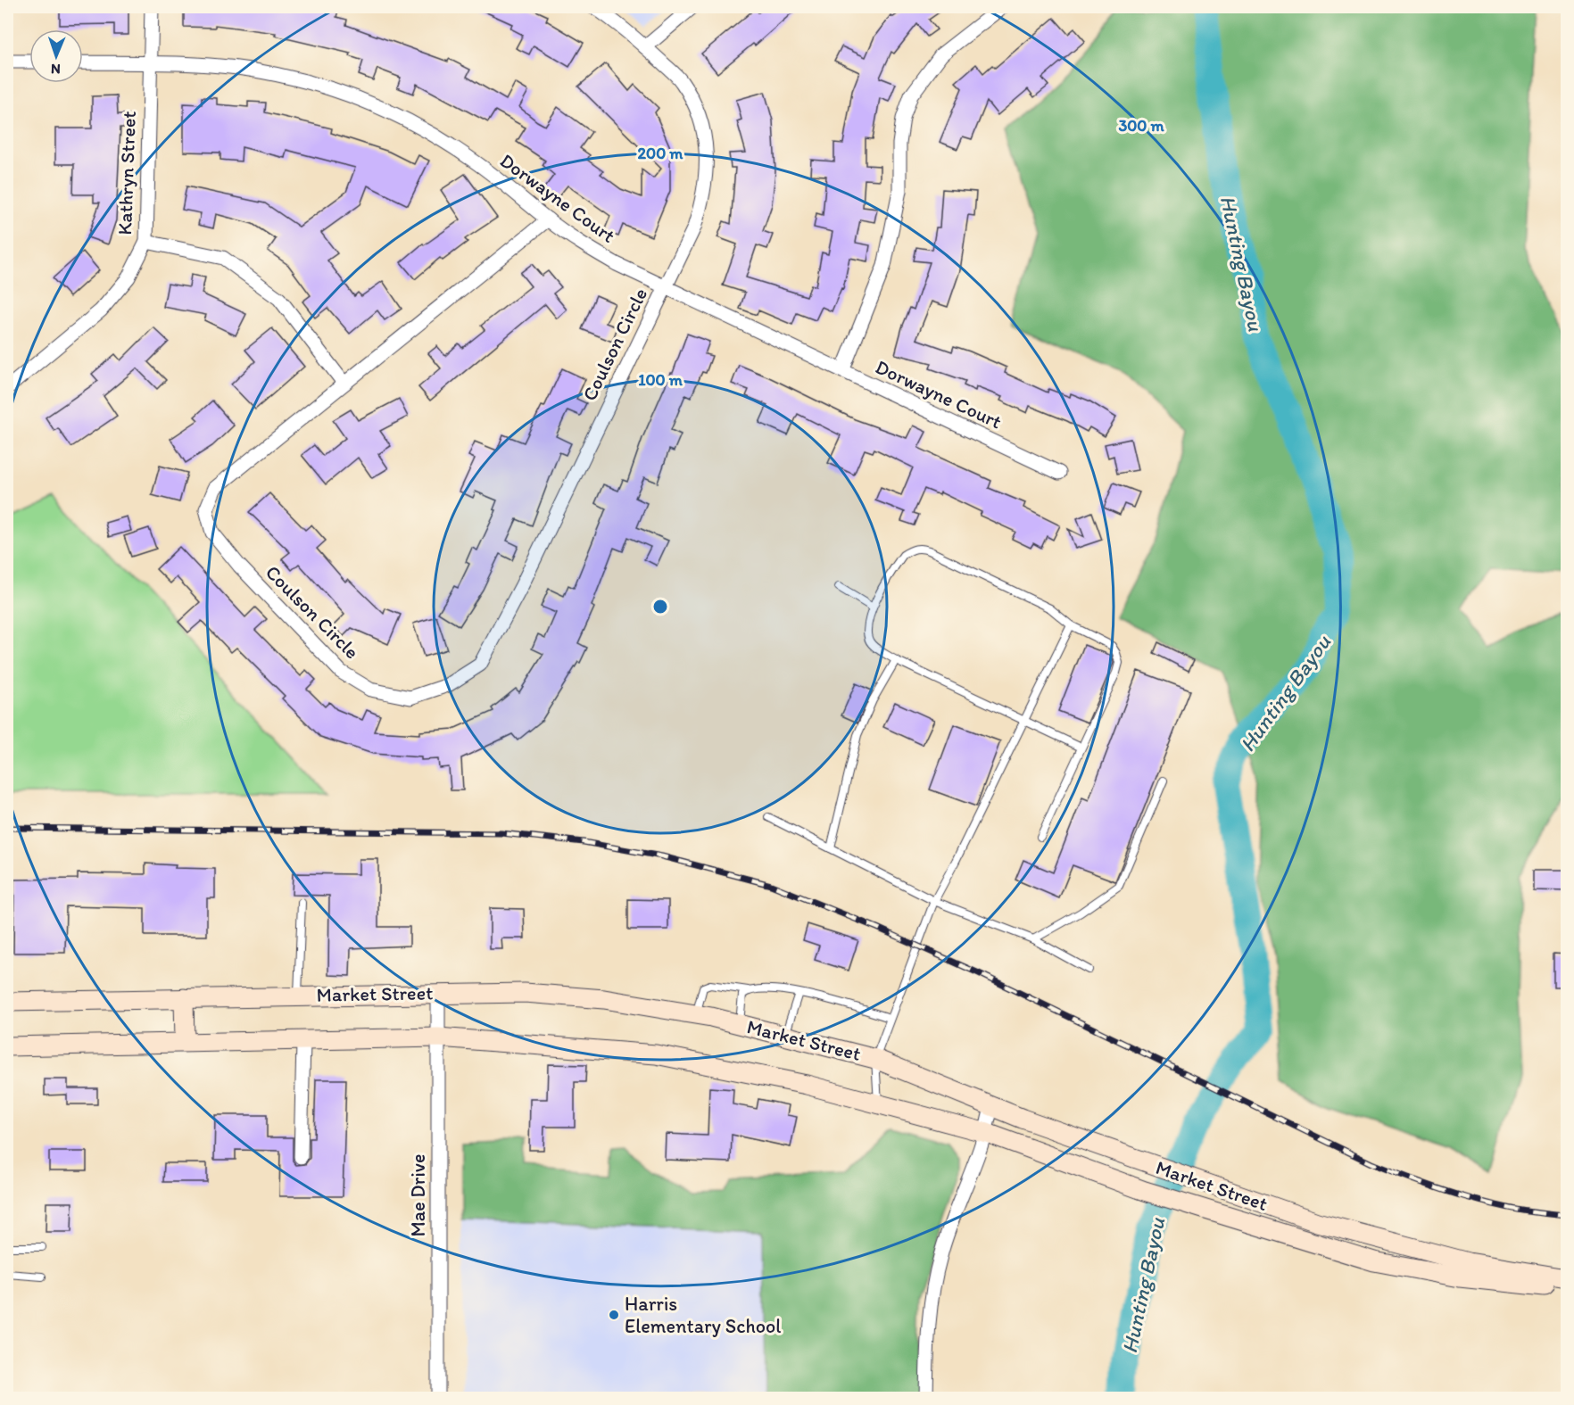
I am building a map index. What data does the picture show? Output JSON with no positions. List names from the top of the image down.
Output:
{
  "streets": {
    "main road": ["Market Street"],
    "street": [
      "Kathryn Street",
      "Dorwayne Court",
      "Coulson Circle",
      "Mae Drive"
    ]
  },
  "crossings": [
    ["Kathryn Street", "Dorwayne Court"],
    ["Dorwayne Court", "Coulson Circle"],
    ["Market Street", "Mae Drive"]
  ],
  "water": ["Hunting Bayou"],
  "places": ["Harris Elementary School"],
  "north": "bottom",
  "rings": ["300 m", "200 m", "100 m"]
}
